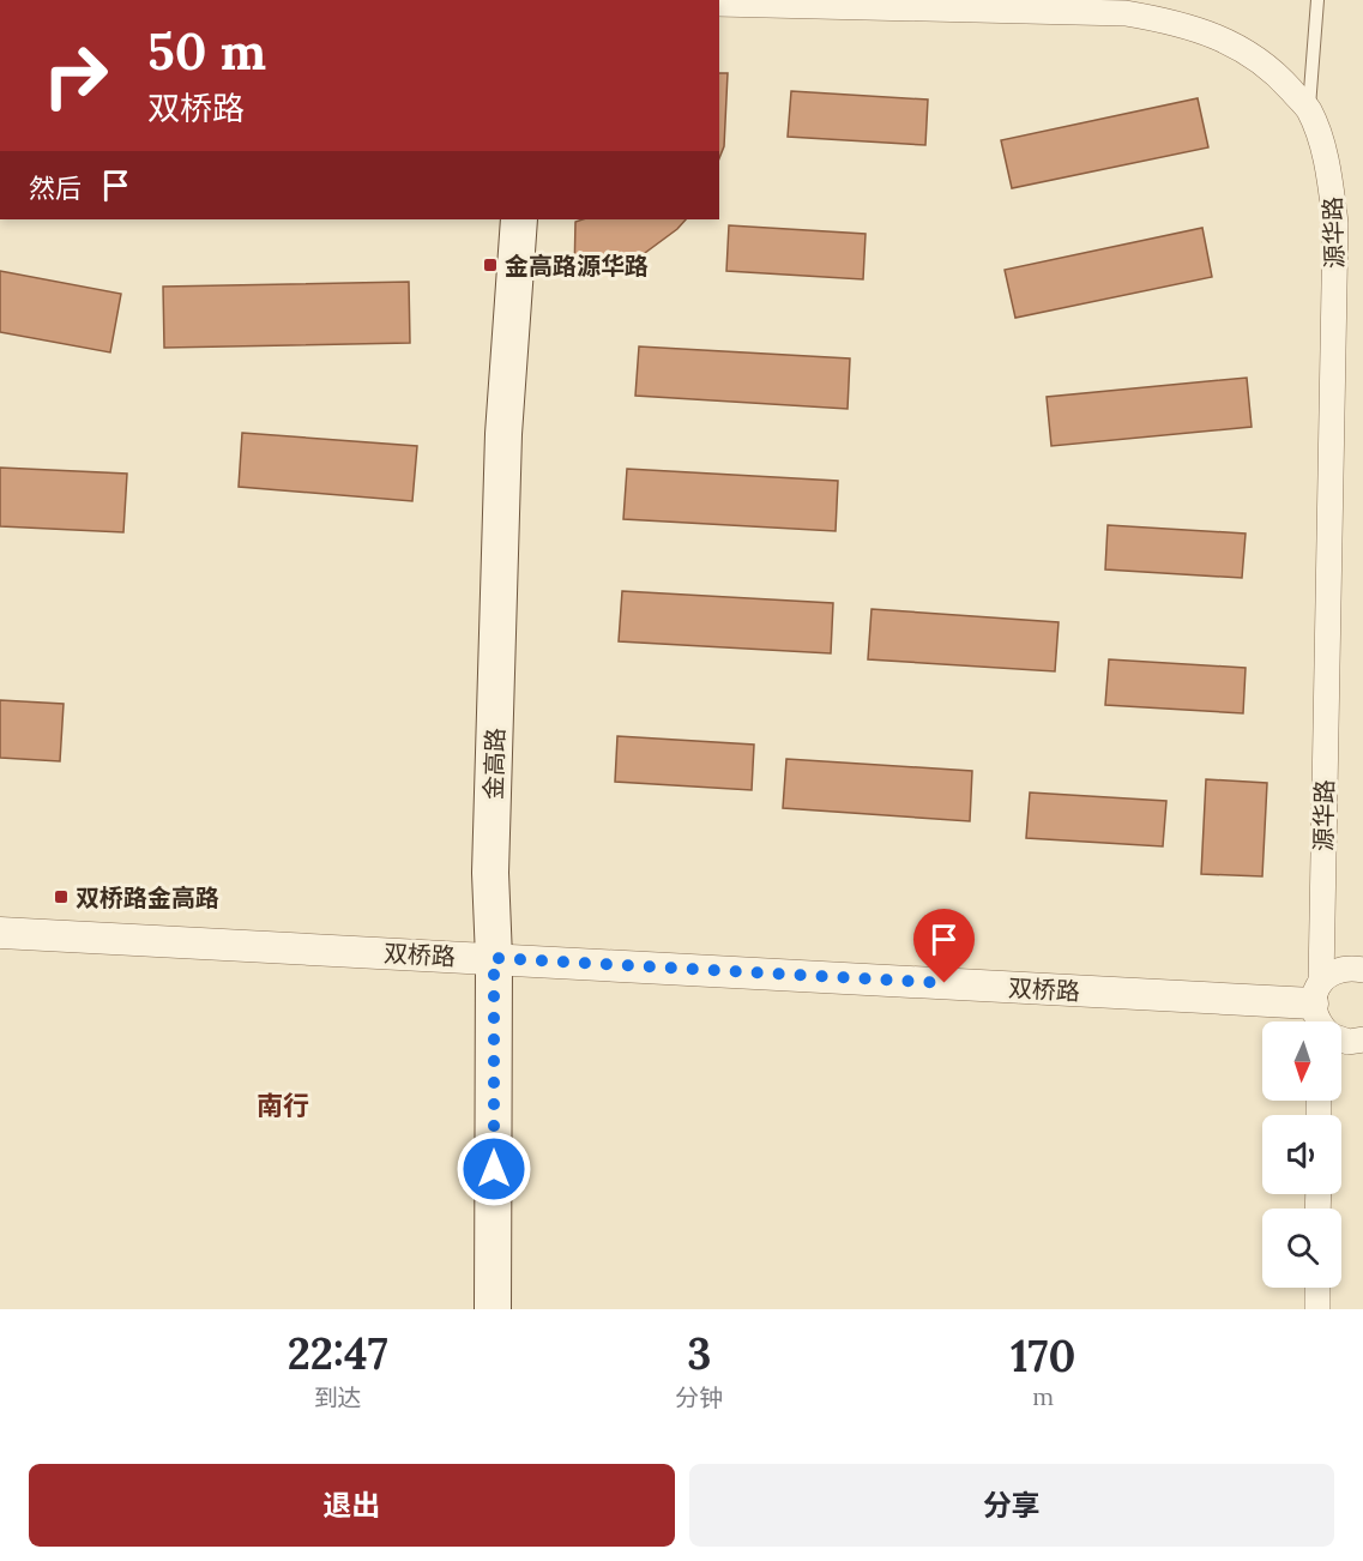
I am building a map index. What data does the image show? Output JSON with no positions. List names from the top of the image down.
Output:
{
  "streets": {
    "main road": ["金高路"],
    "street": ["源华路", "双桥路"]
  },
  "crossings": [
    ["源华路", "双桥路"],
    ["金高路", "双桥路"]
  ],
  "districts": ["南行"],
  "places": {
    "transit": ["金高路源华路", "双桥路金高路"]
  },
  "north": "bottom",
  "page": {
    "turn": ["50 m", "双桥路"],
    "then": "然后",
    "eta": [
      "22:47",
      "到达",
      "3",
      "分钟",
      "170",
      "m"
    ],
    "buttons": ["退出", "分享"]
  }
}
